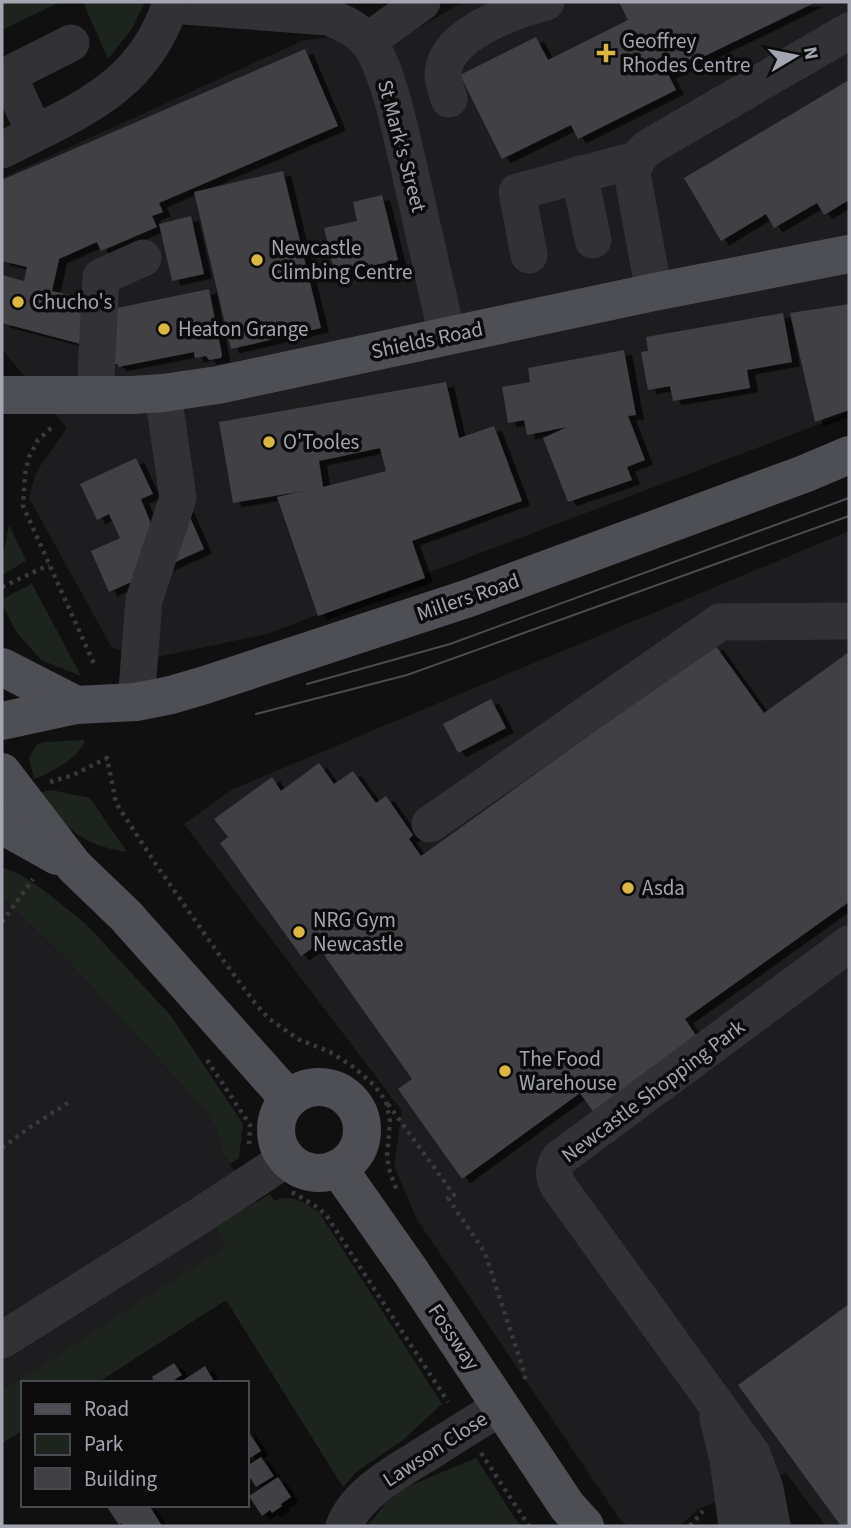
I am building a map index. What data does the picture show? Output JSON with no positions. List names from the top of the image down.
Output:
{
  "streets": {
    "main road": ["Shields Road", "Millers Road", "Fossway"],
    "street": ["St Mark's Street", "Newcastle Shopping Park", "Lawson Close"]
  },
  "crossings": [
    ["St Mark's Street", "Shields Road"],
    ["Fossway", "Lawson Close"]
  ],
  "places": {
    "health": ["Geoffrey Rhodes Centre"],
    "other": [
      "Newcastle Climbing Centre",
      "Chucho's",
      "Heaton Grange",
      "O'Tooles",
      "Asda",
      "NRG Gym Newcastle",
      "The Food Warehouse"
    ]
  },
  "legend": ["Road", "Park", "Building"],
  "north": "right"
}
